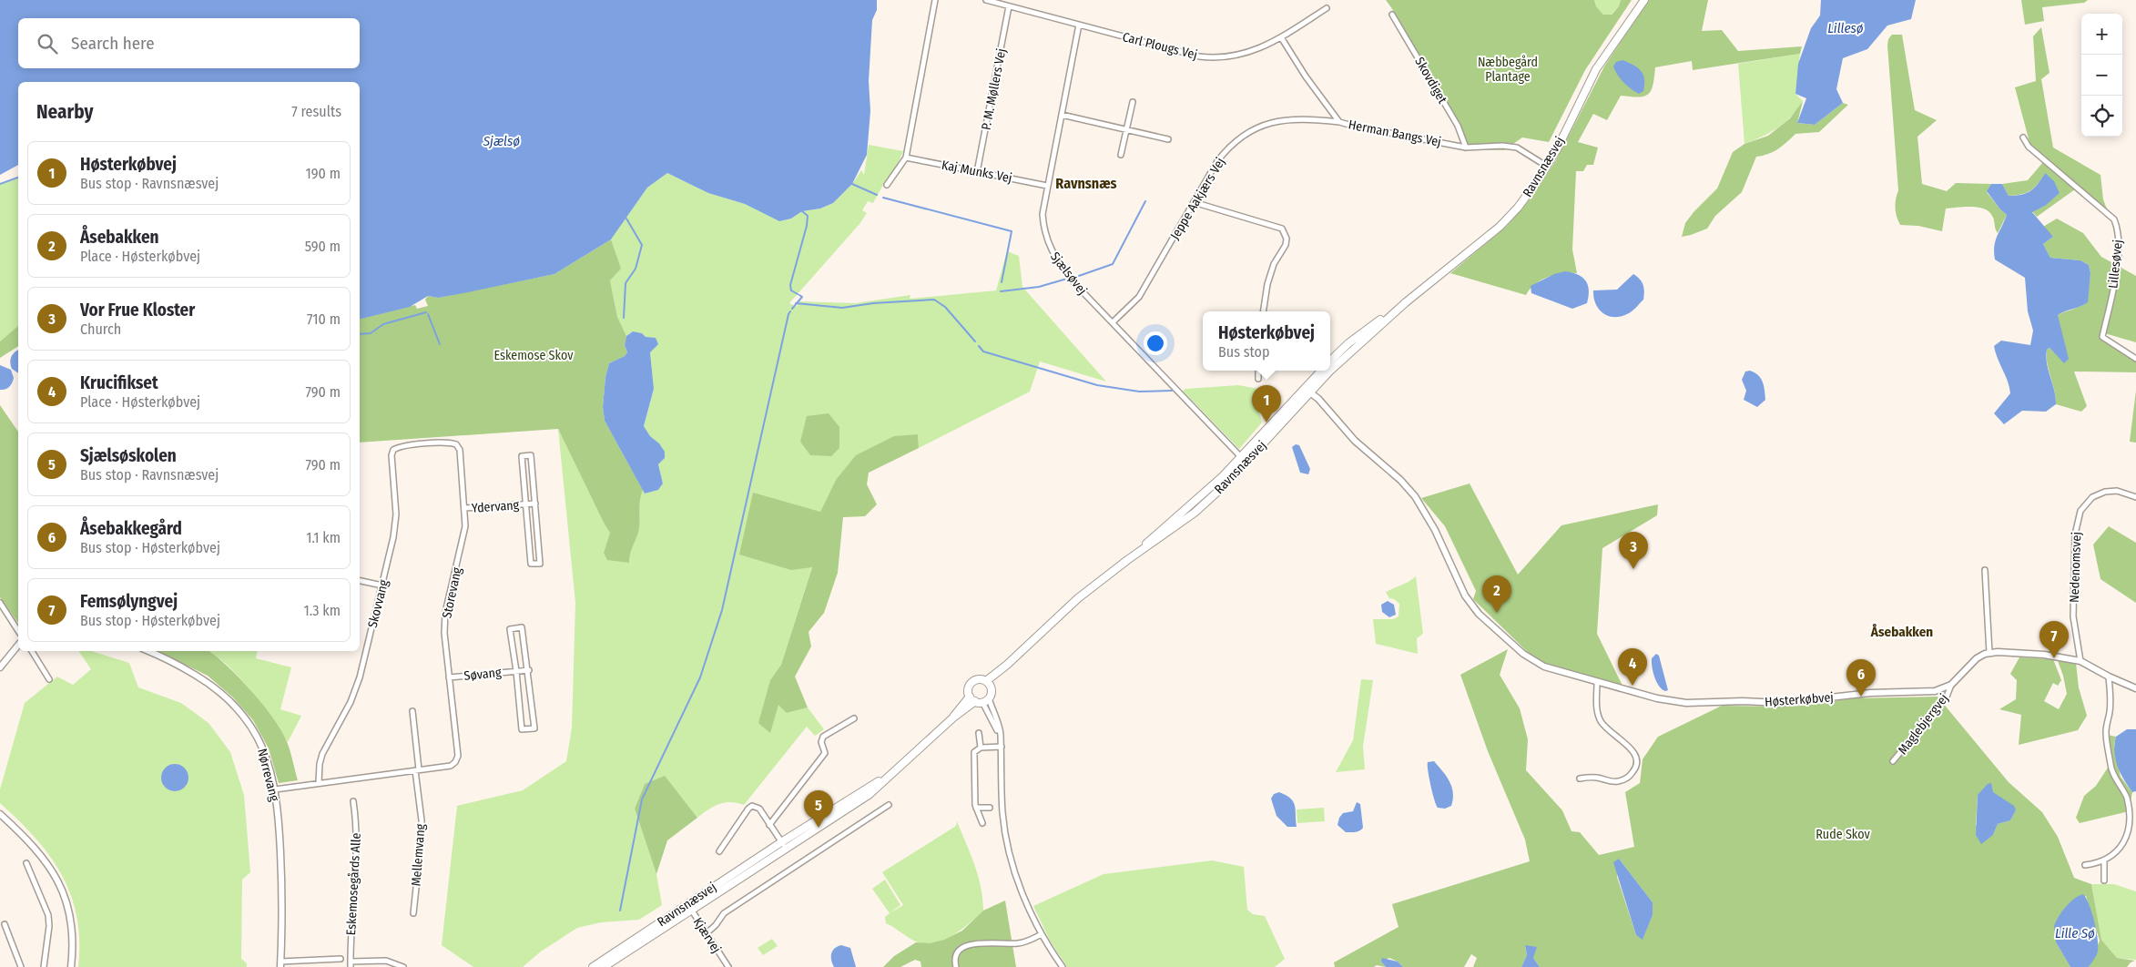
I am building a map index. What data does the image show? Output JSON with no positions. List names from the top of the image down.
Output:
{
  "streets": {
    "main road": ["Ravnsnæsvej"],
    "street": [
      "Carl Plougs Vej",
      "Skovdiget",
      "P. M. Møllers Vej",
      "Herman Bangs Vej",
      "Kaj Munks Vej",
      "Jeppe Aakjærs Vej",
      "Lillesøvej",
      "Sjælsøvej",
      "Ydervang",
      "Nedenomsvej",
      "Storevang",
      "Skovvang",
      "Søvang",
      "Høsterkøbvej",
      "Maglebjergvej",
      "Nørrevang",
      "Mellemvang",
      "Eskemosegårds Alle",
      "Kjærvej"
    ]
  },
  "crossings": [
    ["Carl Plougs Vej", "P. M. Møllers Vej"],
    ["Carl Plougs Vej", "Herman Bangs Vej"],
    ["Carl Plougs Vej", "Sjælsøvej"],
    ["Skovdiget", "Herman Bangs Vej"],
    ["P. M. Møllers Vej", "Kaj Munks Vej"],
    ["Herman Bangs Vej", "Ravnsnæsvej"],
    ["Herman Bangs Vej", "Jeppe Aakjærs Vej"],
    ["Ravnsnæsvej", "Sjælsøvej"],
    ["Ravnsnæsvej", "Høsterkøbvej"],
    ["Ravnsnæsvej", "Kjærvej"],
    ["Kaj Munks Vej", "Sjælsøvej"],
    ["Jeppe Aakjærs Vej", "Sjælsøvej"],
    ["Ydervang", "Storevang"],
    ["Storevang", "Skovvang"],
    ["Storevang", "Søvang"],
    ["Storevang", "Nørrevang"],
    ["Storevang", "Mellemvang"],
    ["Høsterkøbvej", "Maglebjergvej"]
  ],
  "districts": ["Ravnsnæs", "Åsebakken"],
  "water": ["Lillesø", "Sjælsø", "Lille Sø"],
  "parks": ["Næbbegård Plantage", "Eskemose Skov", "Rude Skov"],
  "page": {
    "map_buttons": ["+", "−"],
    "search": "Search here",
    "heading": ["Nearby", "7 results"],
    "list": [
      {
        "mark": "1",
        "name": "Høsterkøbvej",
        "note": "Bus stop · Ravnsnæsvej",
        "value": "190 m"
      },
      {
        "mark": "2",
        "name": "Åsebakken",
        "note": "Place · Høsterkøbvej",
        "value": "590 m"
      },
      {
        "mark": "3",
        "name": "Vor Frue Kloster",
        "note": "Church",
        "value": "710 m"
      },
      {
        "mark": "4",
        "name": "Krucifikset",
        "note": "Place · Høsterkøbvej",
        "value": "790 m"
      },
      {
        "mark": "5",
        "name": "Sjælsøskolen",
        "note": "Bus stop · Ravnsnæsvej",
        "value": "790 m"
      },
      {
        "mark": "6",
        "name": "Åsebakkegård",
        "note": "Bus stop · Høsterkøbvej",
        "value": "1.1 km"
      },
      {
        "mark": "7",
        "name": "Femsølyngvej",
        "note": "Bus stop · Høsterkøbvej",
        "value": "1.3 km"
      }
    ],
    "popup": ["Høsterkøbvej", "Bus stop"],
    "pins": [
      "1",
      "3",
      "2",
      "7",
      "4",
      "6",
      "5"
    ]
  }
}
